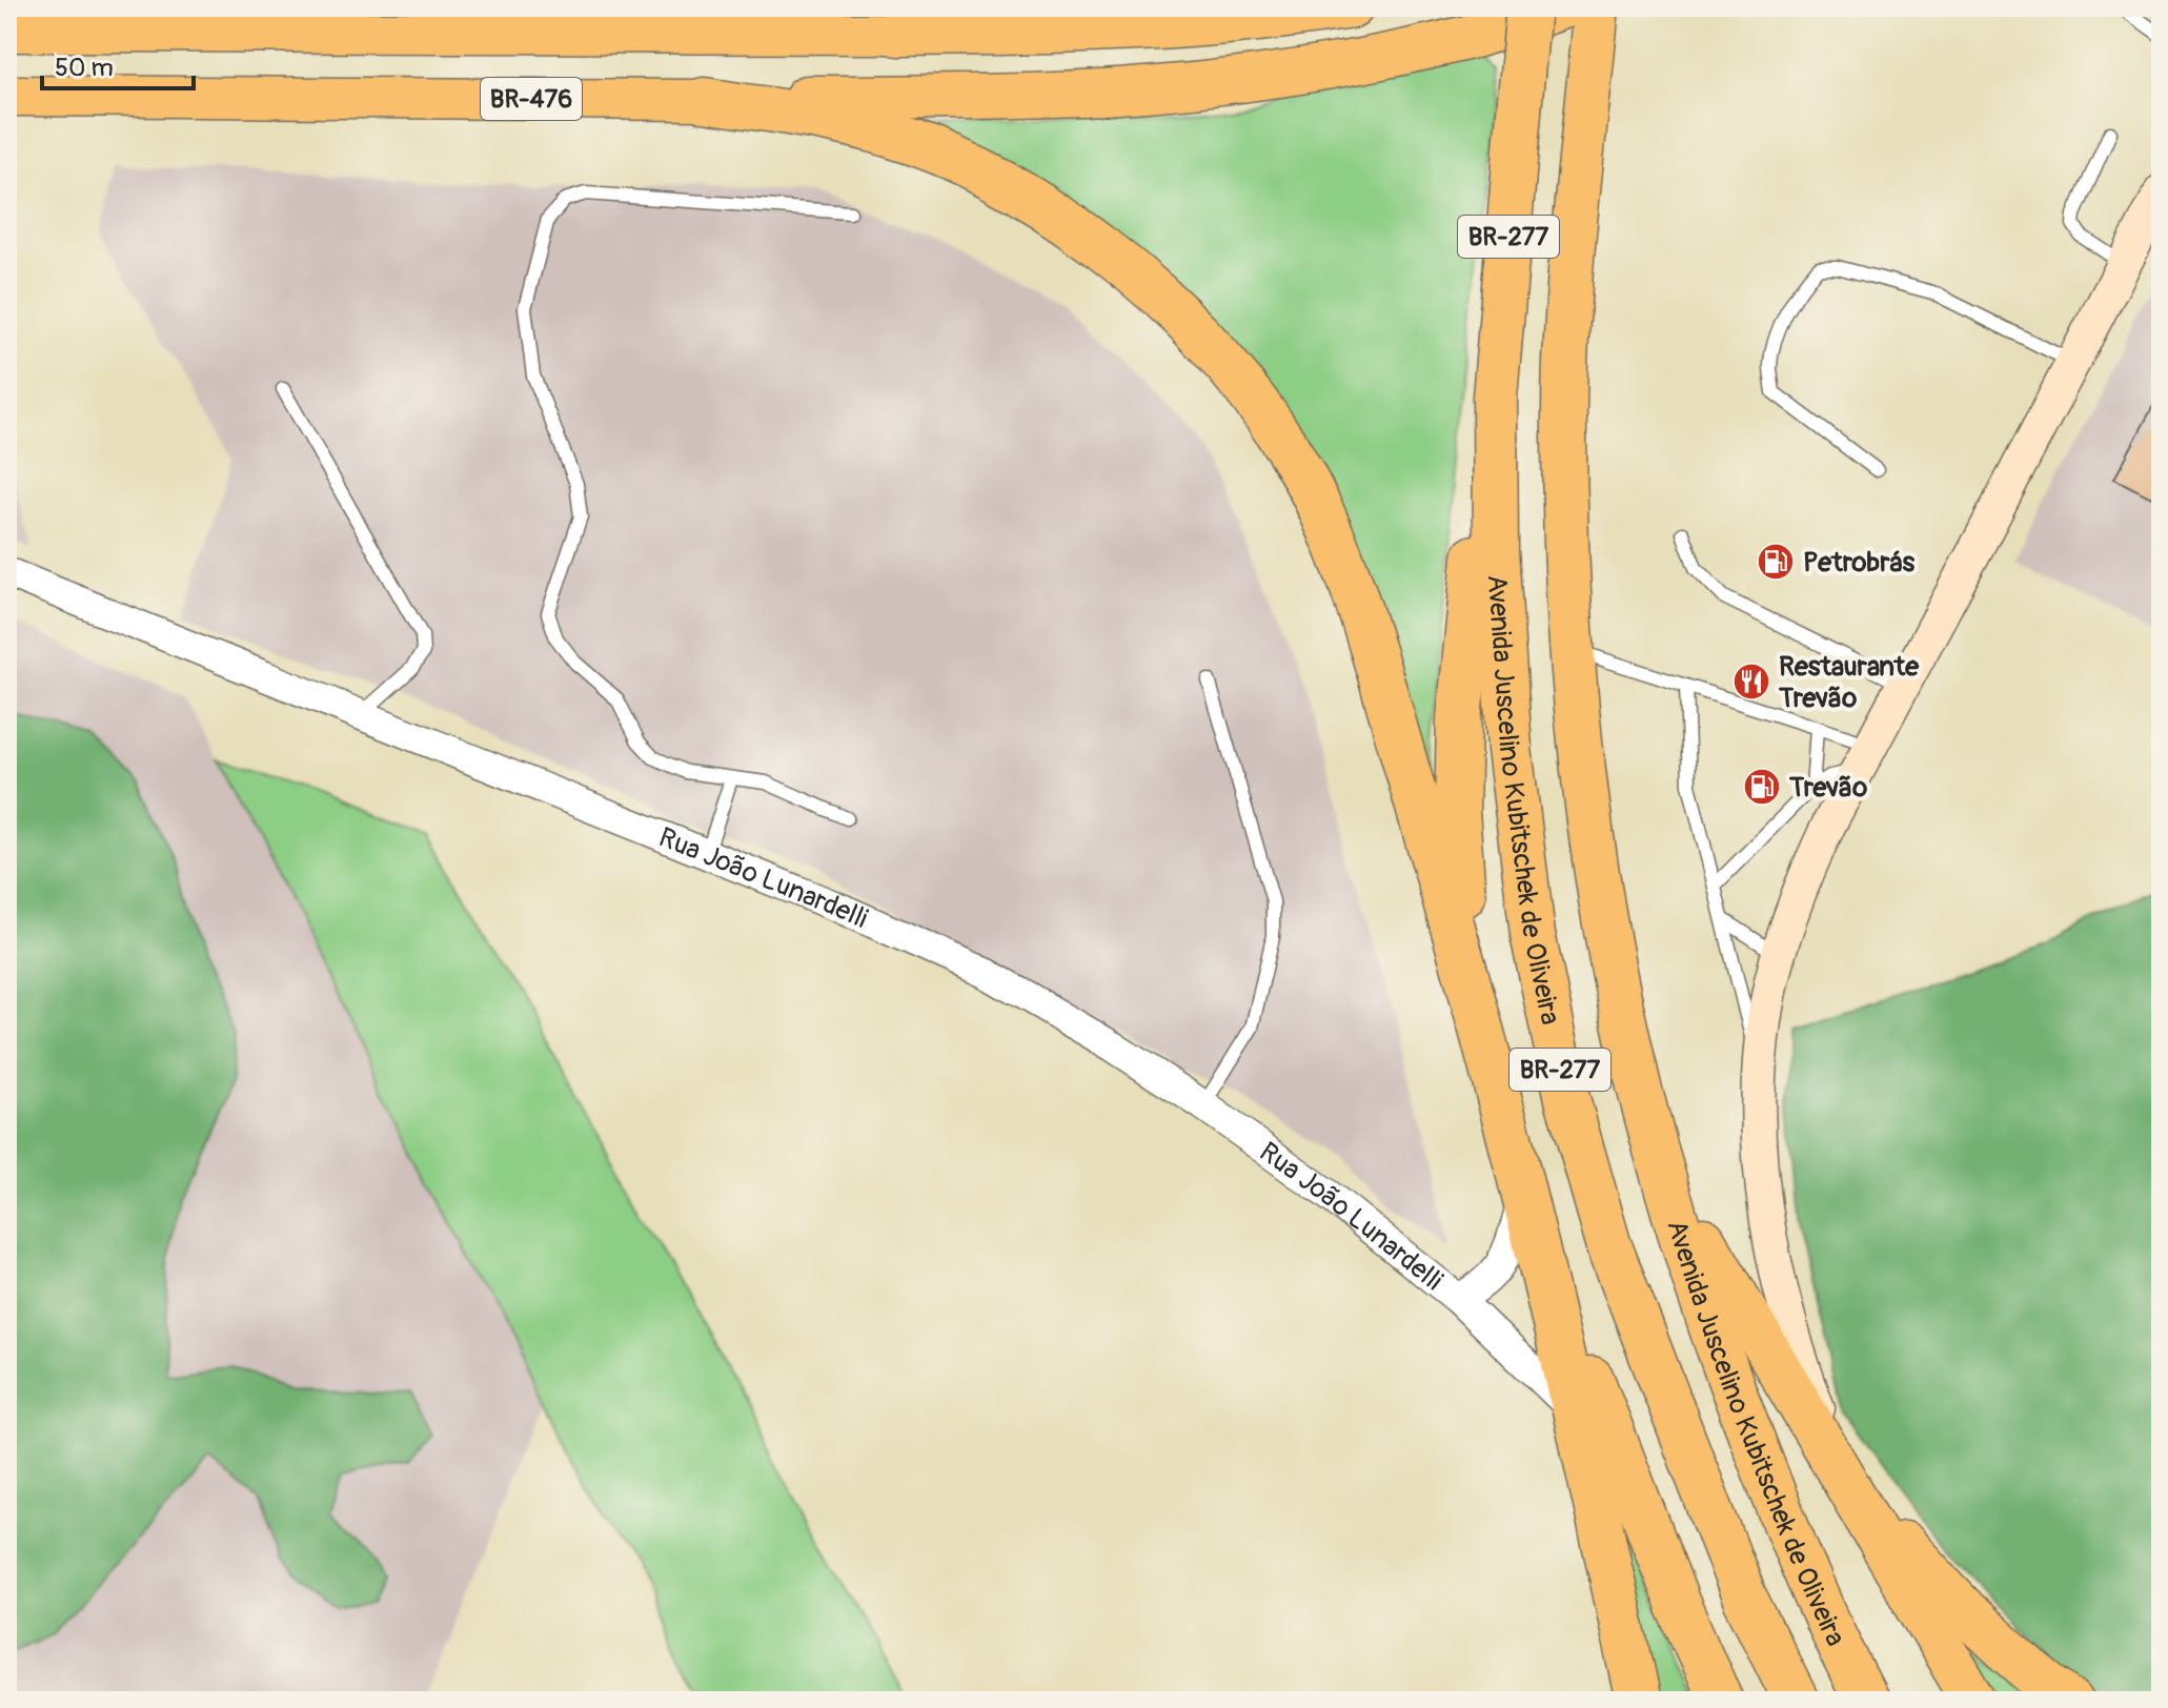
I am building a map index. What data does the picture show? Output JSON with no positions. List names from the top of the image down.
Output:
{
  "streets": {
    "highway": ["BR-476", "BR-277", "Avenida Juscelino Kubitschek de Oliveira"],
    "street": ["Rua João Lunardelli"]
  },
  "places": {
    "fuel station": ["Petrobrás", "Trevão"],
    "restaurant": ["Restaurante Trevão"]
  },
  "scale_bar": "50 m"
}
